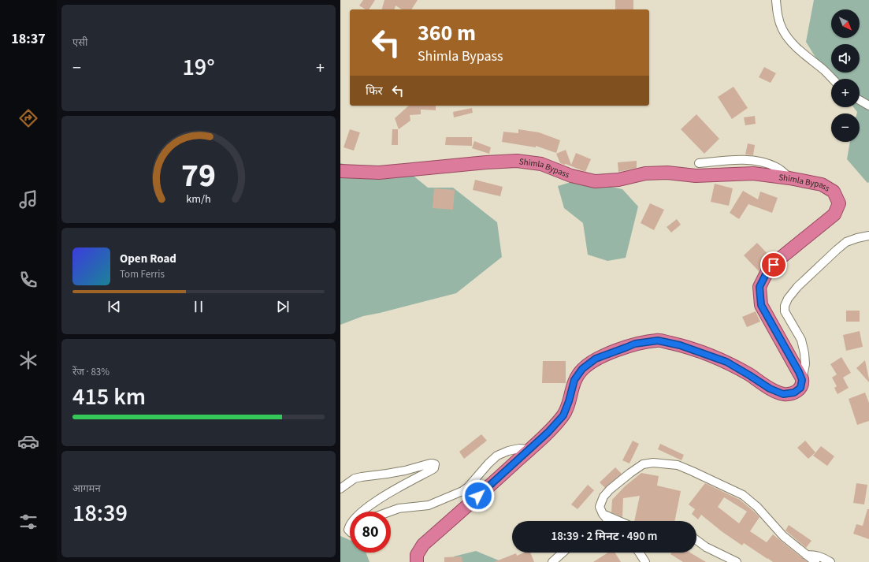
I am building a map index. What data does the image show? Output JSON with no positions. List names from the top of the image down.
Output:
{
  "streets": {
    "highway": ["Shimla Bypass"]
  },
  "north": "bottom right",
  "page": {
    "tabs": "18:37",
    "tile": [
      "एसी",
      ["रेंज · 83%", "415 km"],
      ["आगमन", "18:39"]
    ],
    "map_buttons": ["+", "−"],
    "turn": ["360 m", "Shimla Bypass"],
    "heat": ["−", "19°", "+"],
    "then": "फिर",
    "song": ["Open Road", "Tom Ferris"],
    "limit": "80",
    "trip": "18:39 · 2 मिनट · 490 m",
    "gauge": ["79", "km/h"]
  }
}
